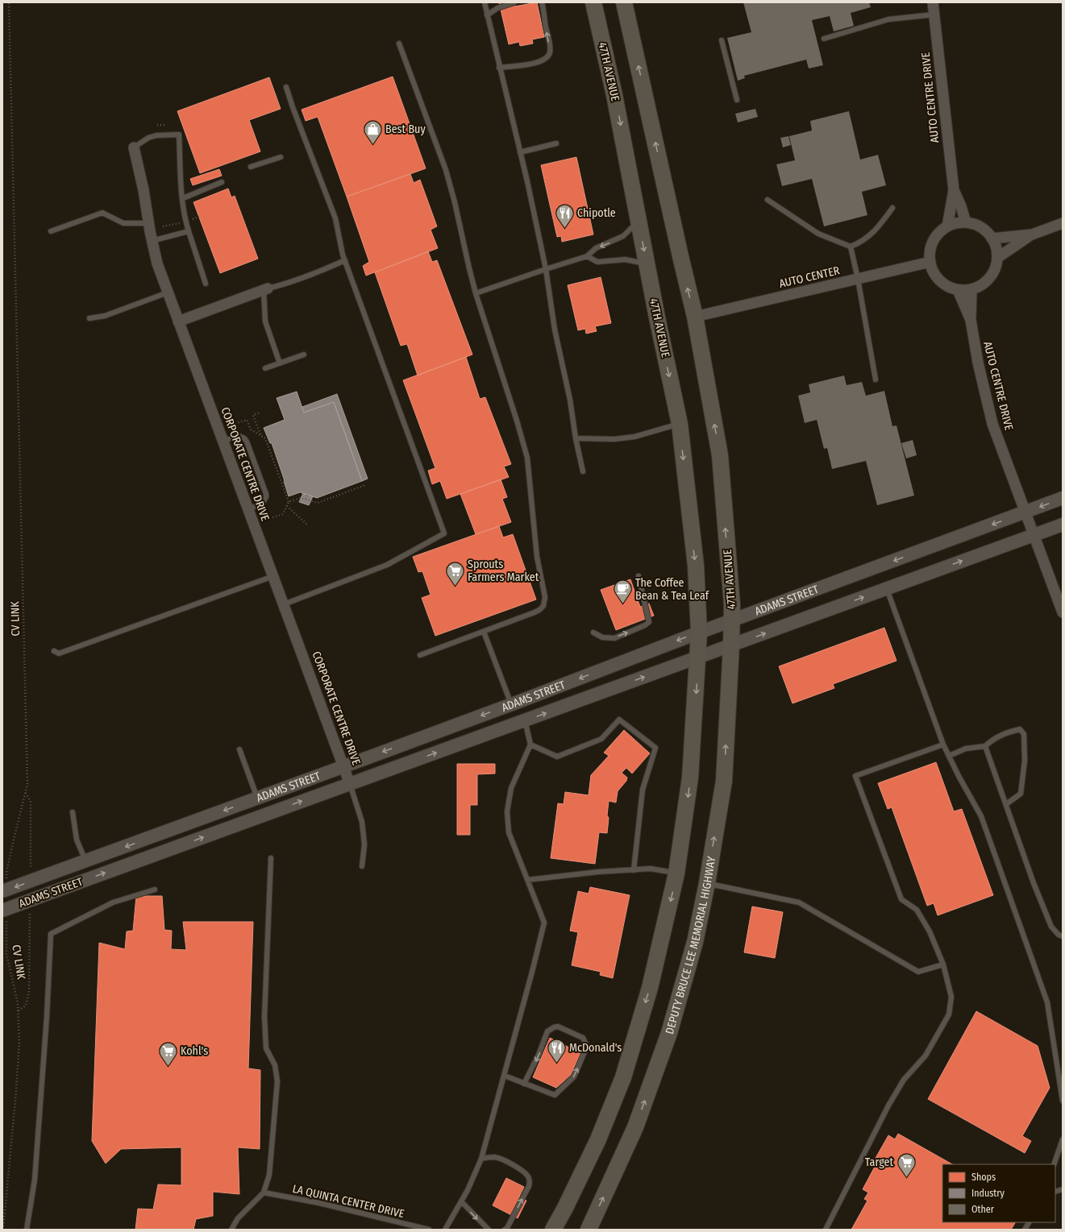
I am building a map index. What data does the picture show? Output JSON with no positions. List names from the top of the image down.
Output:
{
  "streets": {
    "main road": ["47TH AVENUE", "DEPUTY BRUCE LEE MEMORIAL HIGHWAY"],
    "street": [
      "AUTO CENTRE DRIVE",
      "AUTO CENTER",
      "CORPORATE CENTRE DRIVE",
      "ADAMS STREET"
    ],
    "lane": ["LA QUINTA CENTER DRIVE"],
    "path": ["CV LINK"]
  },
  "crossings": [
    ["47TH AVENUE", "AUTO CENTER"],
    ["47TH AVENUE", "ADAMS STREET"],
    ["47TH AVENUE", "DEPUTY BRUCE LEE MEMORIAL HIGHWAY"],
    ["AUTO CENTRE DRIVE", "AUTO CENTER"],
    ["AUTO CENTRE DRIVE", "ADAMS STREET"],
    ["CORPORATE CENTRE DRIVE", "ADAMS STREET"],
    ["ADAMS STREET", "CV LINK"],
    ["ADAMS STREET", "DEPUTY BRUCE LEE MEMORIAL HIGHWAY"]
  ],
  "places": {
    "shop": ["Best Buy"],
    "restaurant": ["Chipotle", "McDonald's"],
    "supermarket": ["Sprouts Farmers Market", "Kohl's", "Target"],
    "cafe": ["The Coffee Bean & Tea Leaf"]
  },
  "legend": ["Shops", "Industry", "Other"]
}
